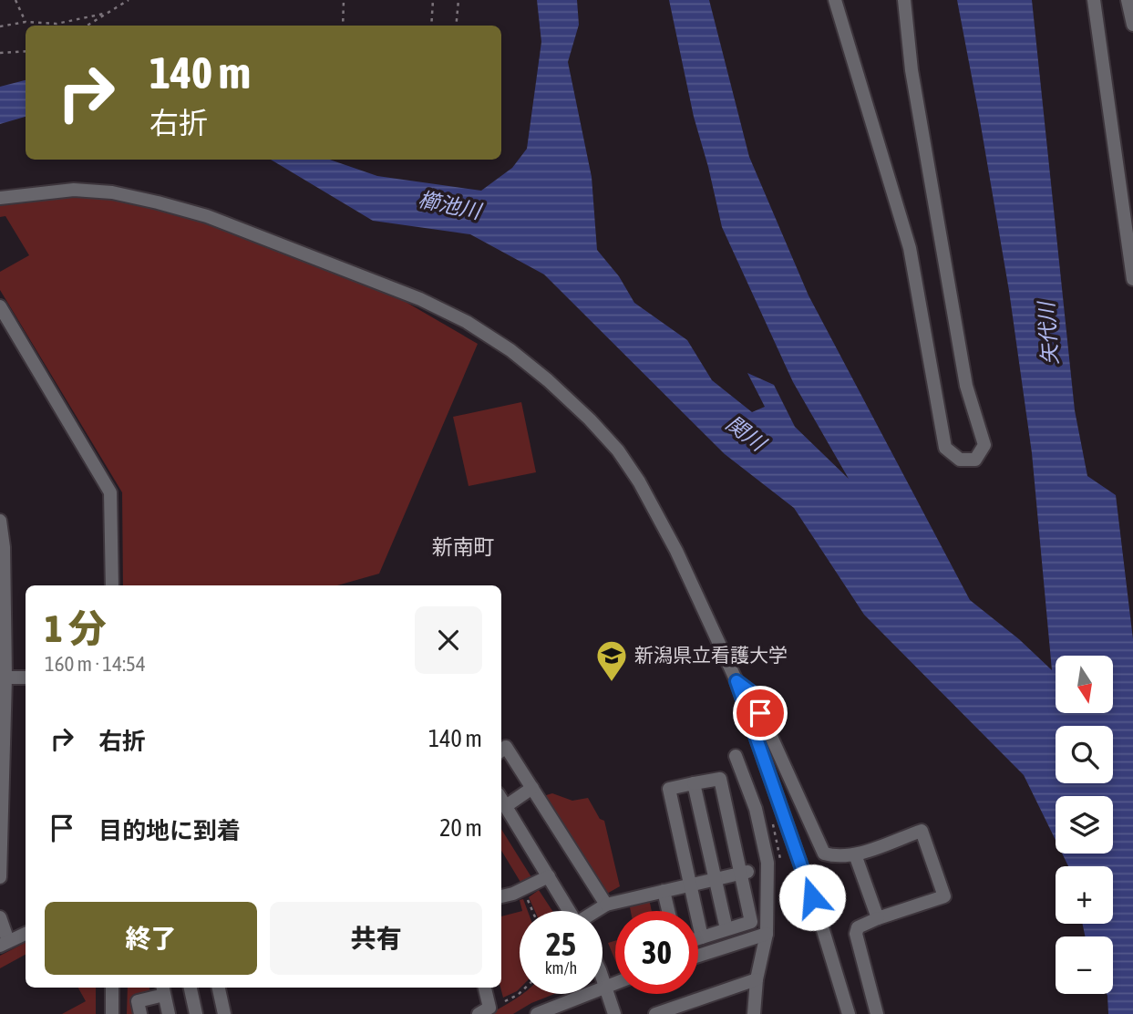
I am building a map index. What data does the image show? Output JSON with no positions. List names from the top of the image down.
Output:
{
  "districts": ["新南町"],
  "water": ["櫛池川", "矢代川", "関川"],
  "places": {
    "school or university": ["新潟県立看護大学"]
  },
  "north": "bottom",
  "page": {
    "turn": ["140 m", "右折"],
    "heading": ["1 分", "160 m · 14:54"],
    "map_buttons": ["+", "−"],
    "list": [
      {
        "name": "右折",
        "value": "140 m"
      },
      {
        "name": "目的地に到着",
        "value": "20 m"
      }
    ],
    "buttons": ["終了", "共有"],
    "speed": "25 km/h",
    "limit": "30"
  }
}
